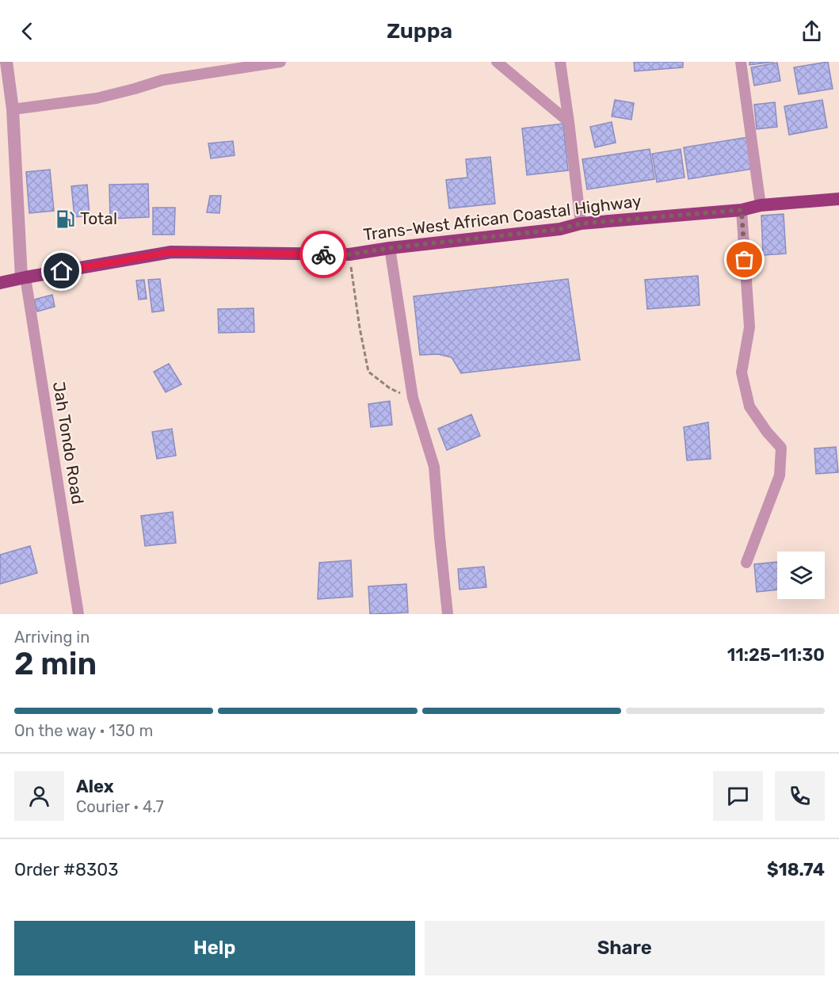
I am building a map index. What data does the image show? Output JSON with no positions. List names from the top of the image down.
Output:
{
  "streets": {
    "highway": ["Trans-West African Coastal Highway"],
    "street": ["Jah Tondo Road"]
  },
  "crossings": [
    ["Trans-West African Coastal Highway", "Jah Tondo Road"]
  ],
  "places": {
    "fuel station": ["Total"]
  },
  "page": {
    "header": "Zuppa",
    "heading": ["2 min", "Arriving in", "11:25–11:30"],
    "panel": [
      "Alex",
      "Courier · 4.7",
      "Order #8303",
      "$18.74"
    ],
    "bar": "On the way · 130 m",
    "buttons": ["Help", "Share"]
  }
}
